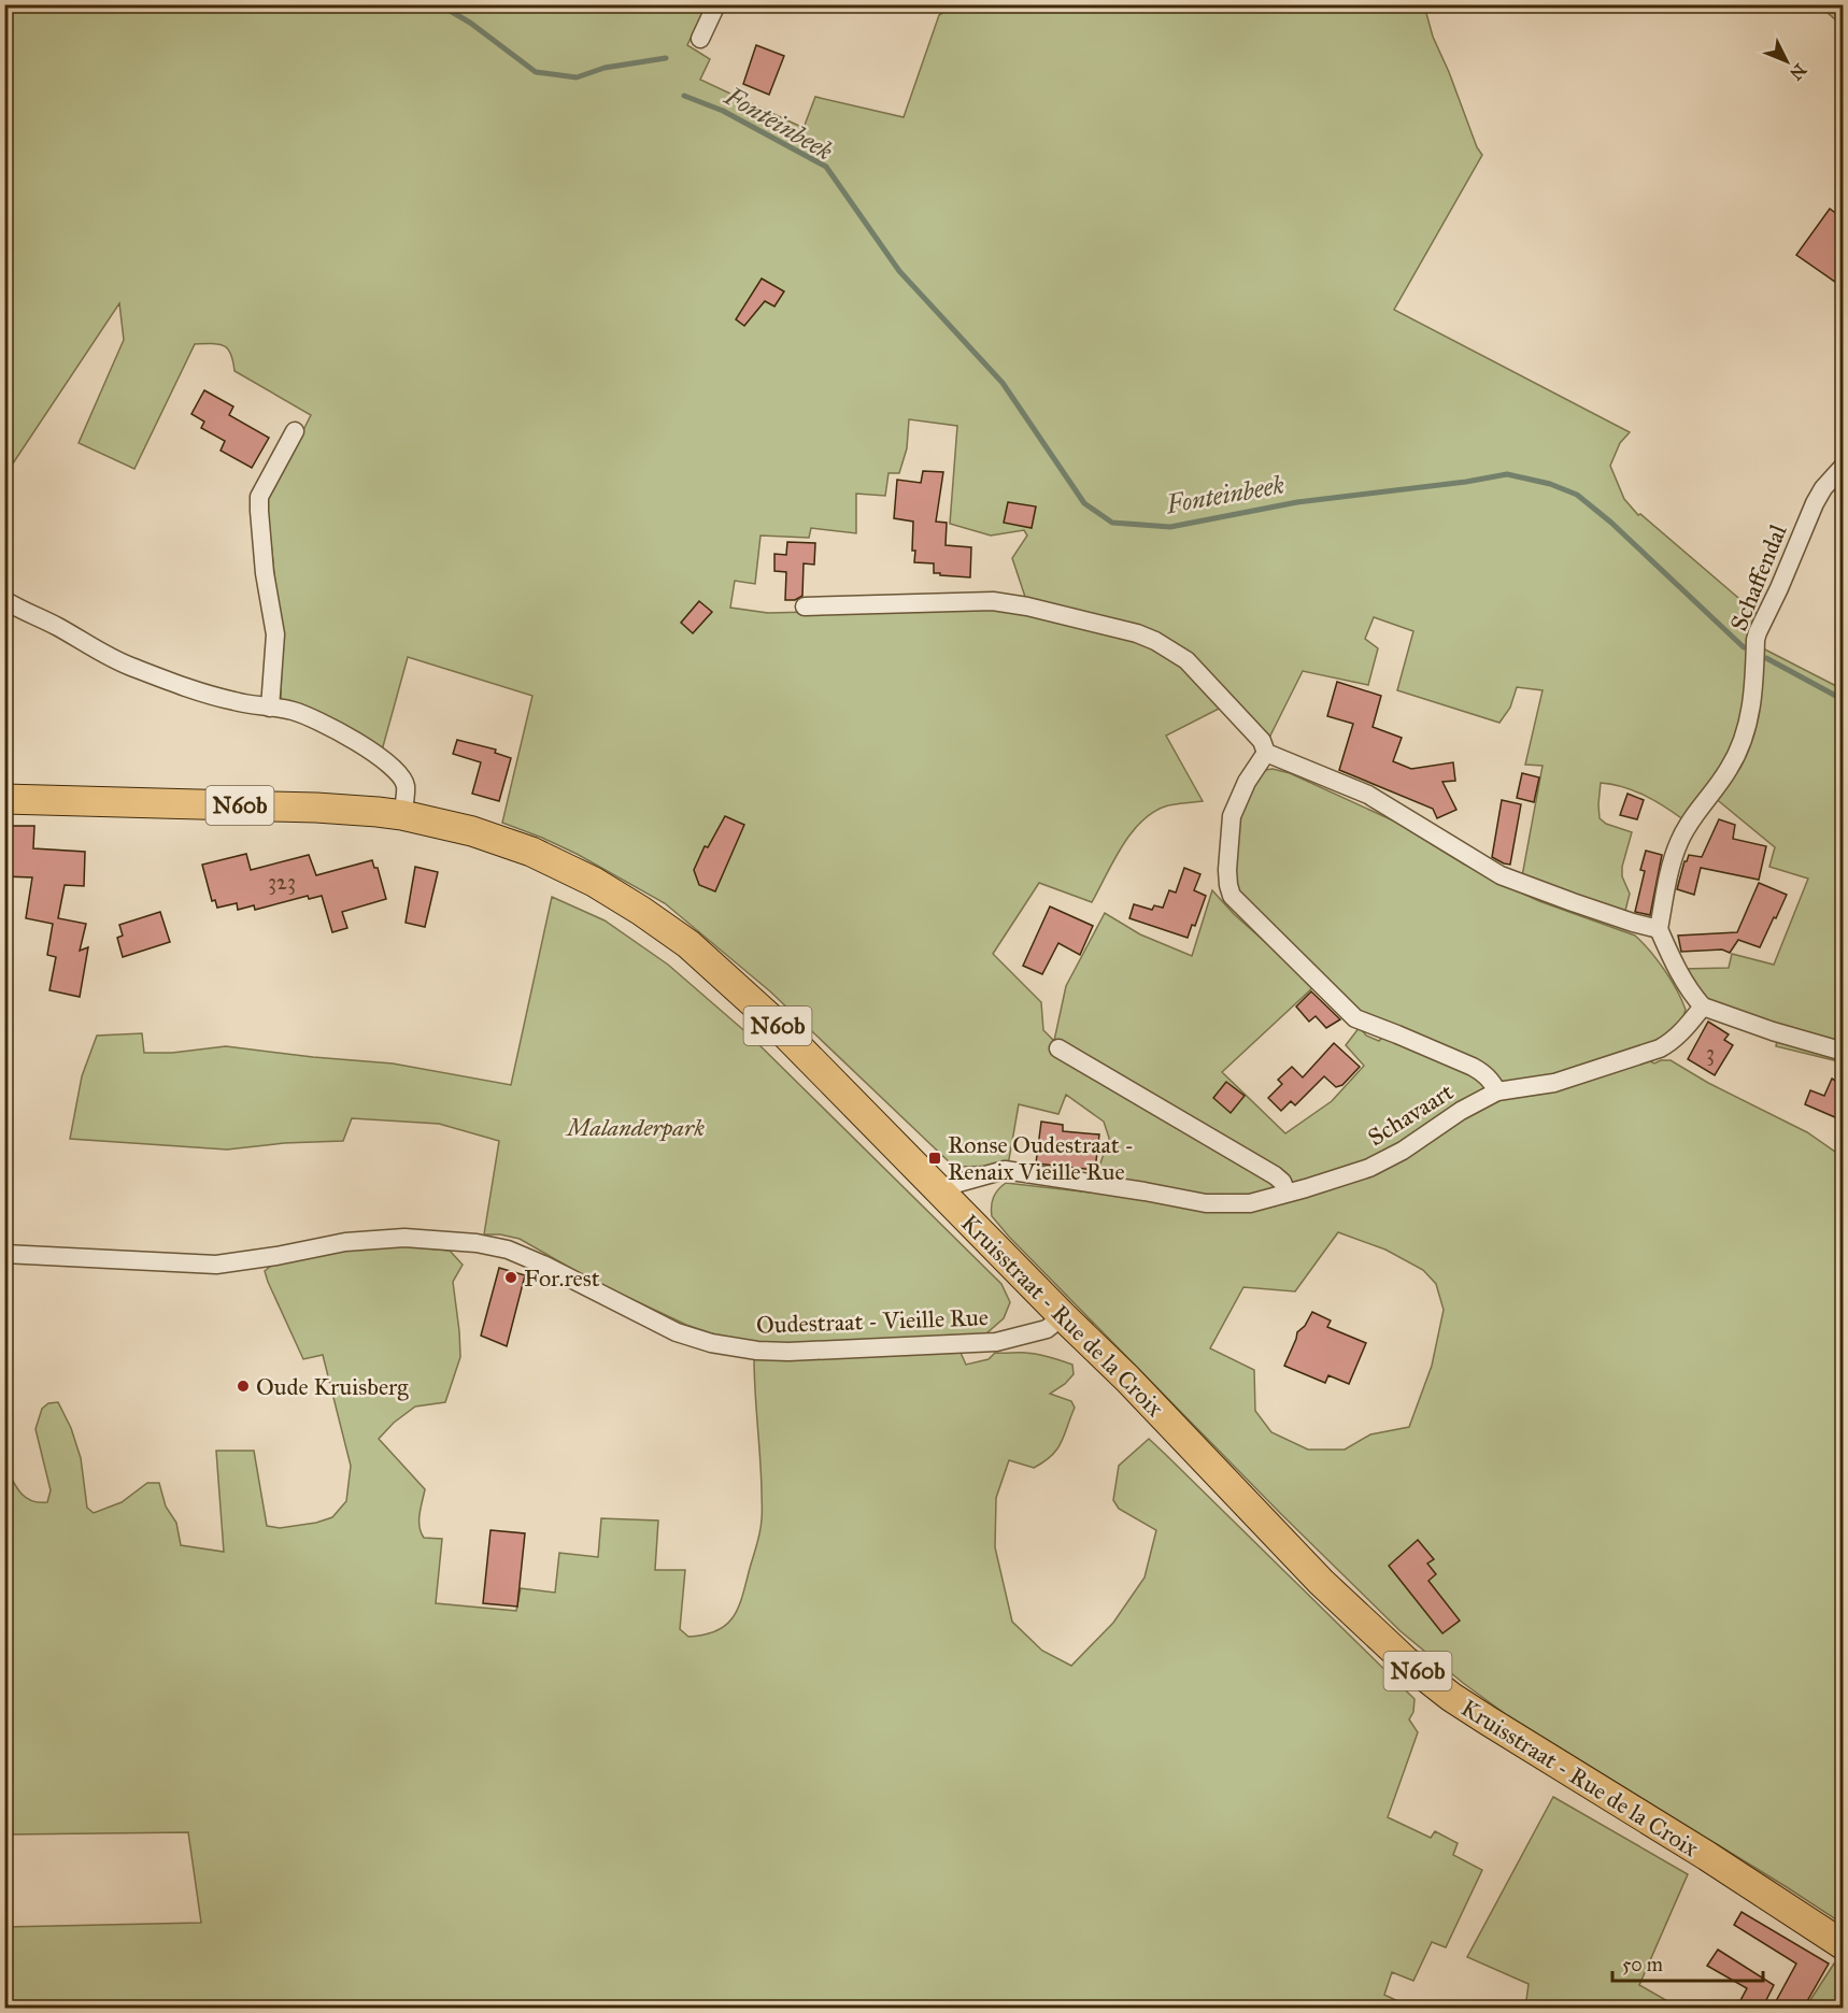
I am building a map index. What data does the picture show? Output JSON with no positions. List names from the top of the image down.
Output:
{
  "streets": {
    "main road": ["N60b", "Kruisstraat - Rue de la Croix"],
    "street": ["Schaffendal", "Schavaart", "Oudestraat - Vieille Rue"]
  },
  "crossings": [
    ["Schavaart", "Kruisstraat - Rue de la Croix"],
    ["Kruisstraat - Rue de la Croix", "Oudestraat - Vieille Rue"]
  ],
  "water": ["Fonteinbeek"],
  "parks": ["Malanderpark"],
  "places": {
    "transit": ["Ronse Oudestraat - Renaix Vieille Rue"],
    "other": ["For.rest", "Oude Kruisberg"]
  },
  "house_numbers": ["323", "3"],
  "scale_bar": "50 m",
  "north": "bottom right"
}
